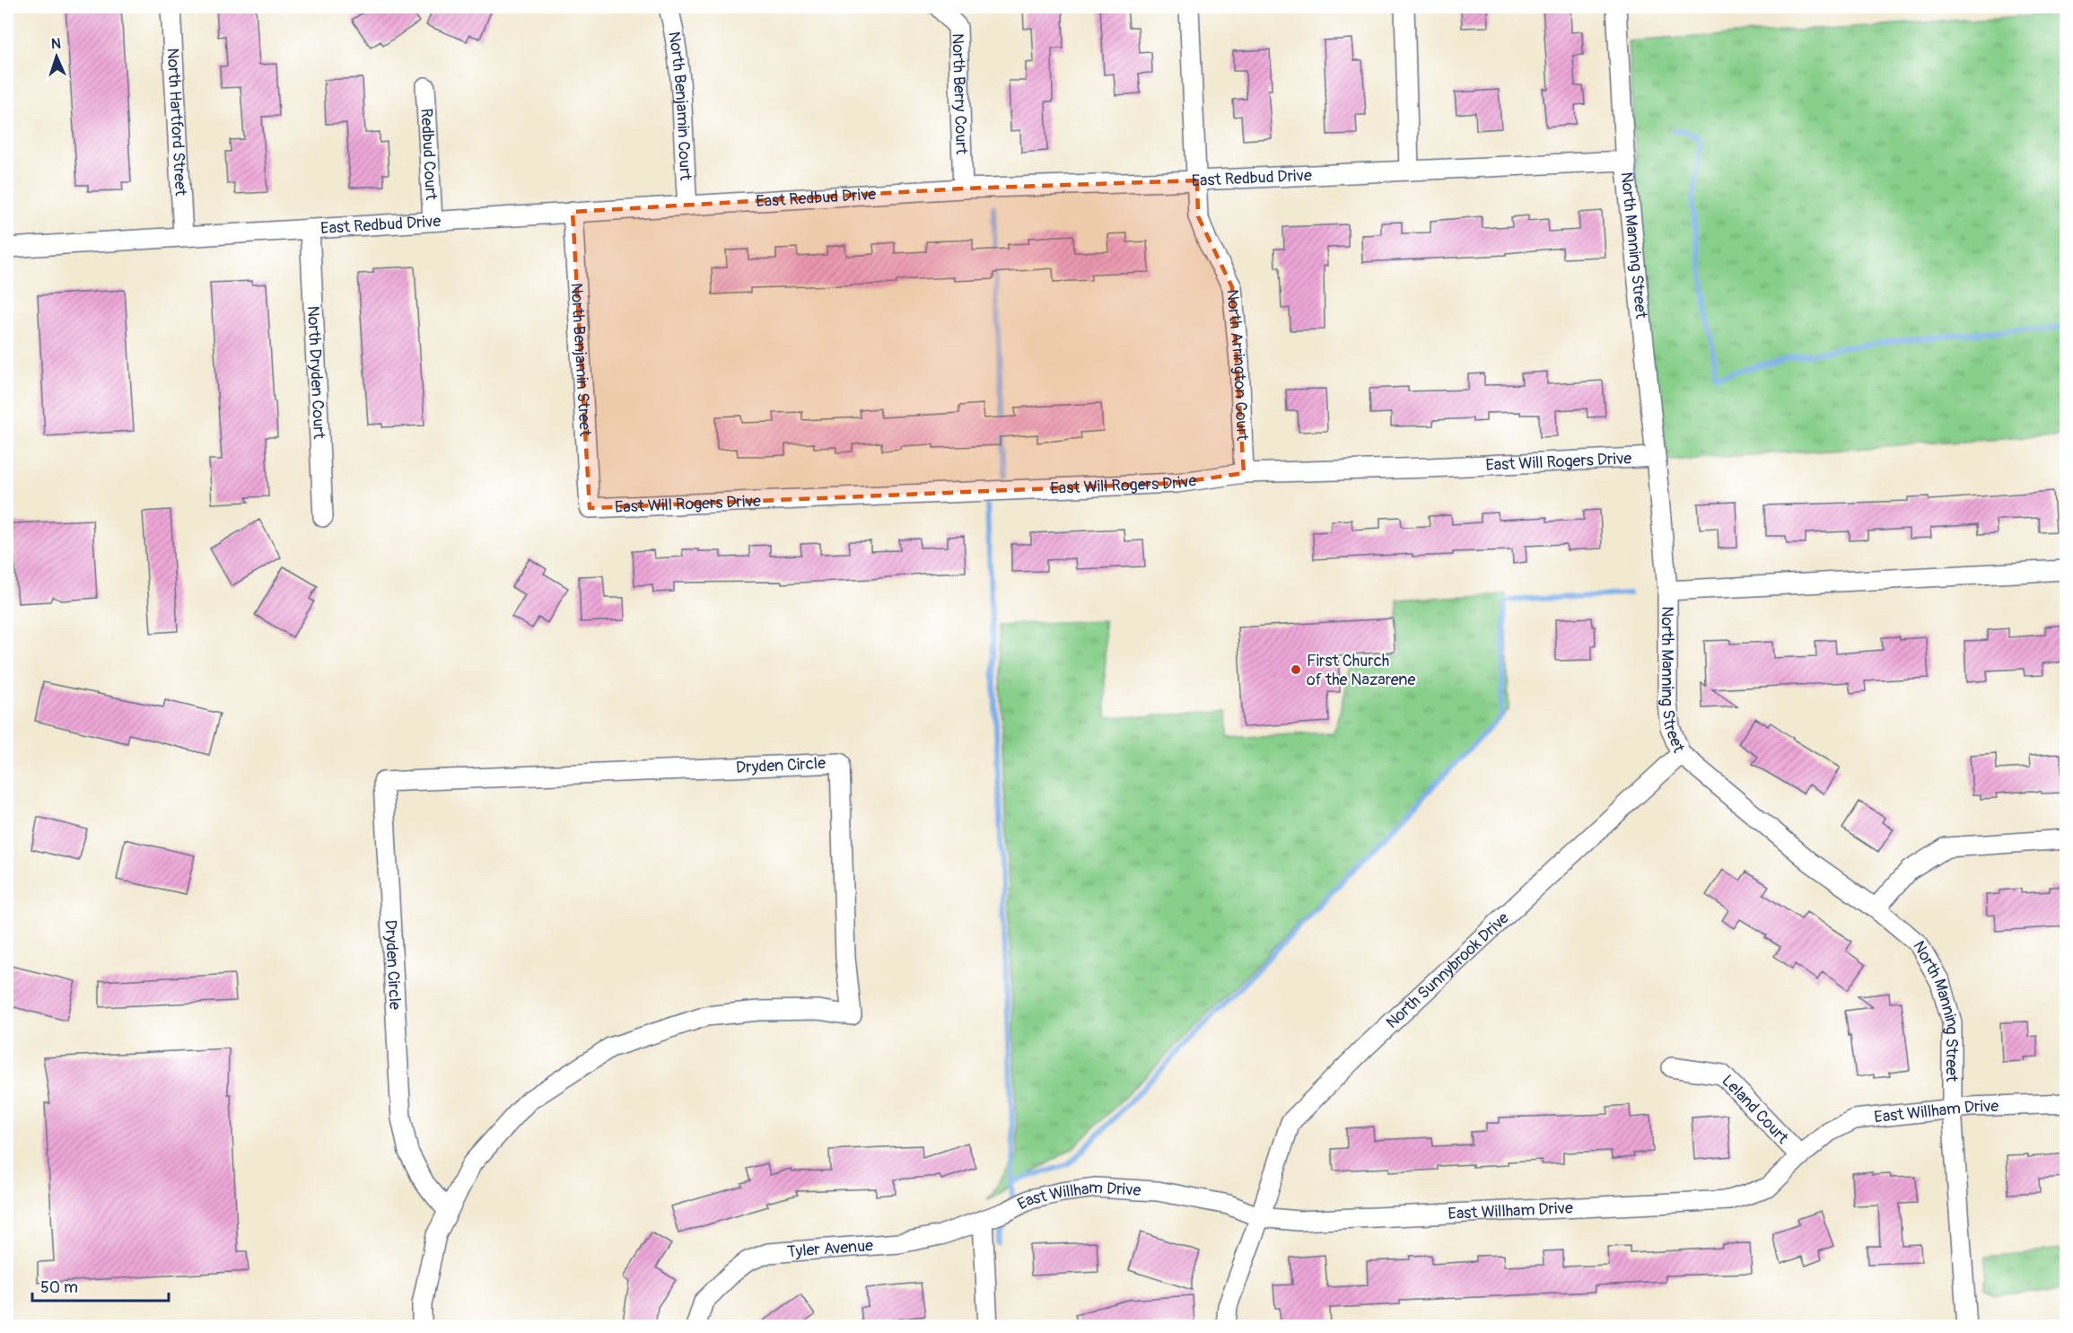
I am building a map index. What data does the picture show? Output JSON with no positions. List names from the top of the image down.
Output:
{
  "streets": {
    "street": [
      "North Berry Court",
      "North Benjamin Court",
      "North Hartford Street",
      "Redbud Court",
      "East Redbud Drive",
      "North Manning Street",
      "North Benjamin Street",
      "North Arrington Court",
      "North Dryden Court",
      "East Will Rogers Drive",
      "Dryden Circle",
      "North Sunnybrook Drive",
      "Leland Court",
      "East Willham Drive",
      "Tyler Avenue"
    ]
  },
  "crossings": [
    ["North Berry Court", "East Redbud Drive"],
    ["North Benjamin Court", "East Redbud Drive"],
    ["North Hartford Street", "East Redbud Drive"],
    ["Redbud Court", "East Redbud Drive"],
    ["East Redbud Drive", "North Manning Street"],
    ["East Redbud Drive", "North Benjamin Street"],
    ["East Redbud Drive", "North Arrington Court"],
    ["East Redbud Drive", "North Dryden Court"],
    ["North Manning Street", "East Will Rogers Drive"],
    ["North Manning Street", "North Sunnybrook Drive"],
    ["North Manning Street", "East Willham Drive"],
    ["North Benjamin Street", "East Will Rogers Drive"],
    ["North Arrington Court", "East Will Rogers Drive"],
    ["North Sunnybrook Drive", "East Willham Drive"],
    ["Leland Court", "East Willham Drive"],
    ["East Willham Drive", "Tyler Avenue"]
  ],
  "places": ["First Church of the Nazarene"],
  "scale_bar": "50 m",
  "north": "top"
}
